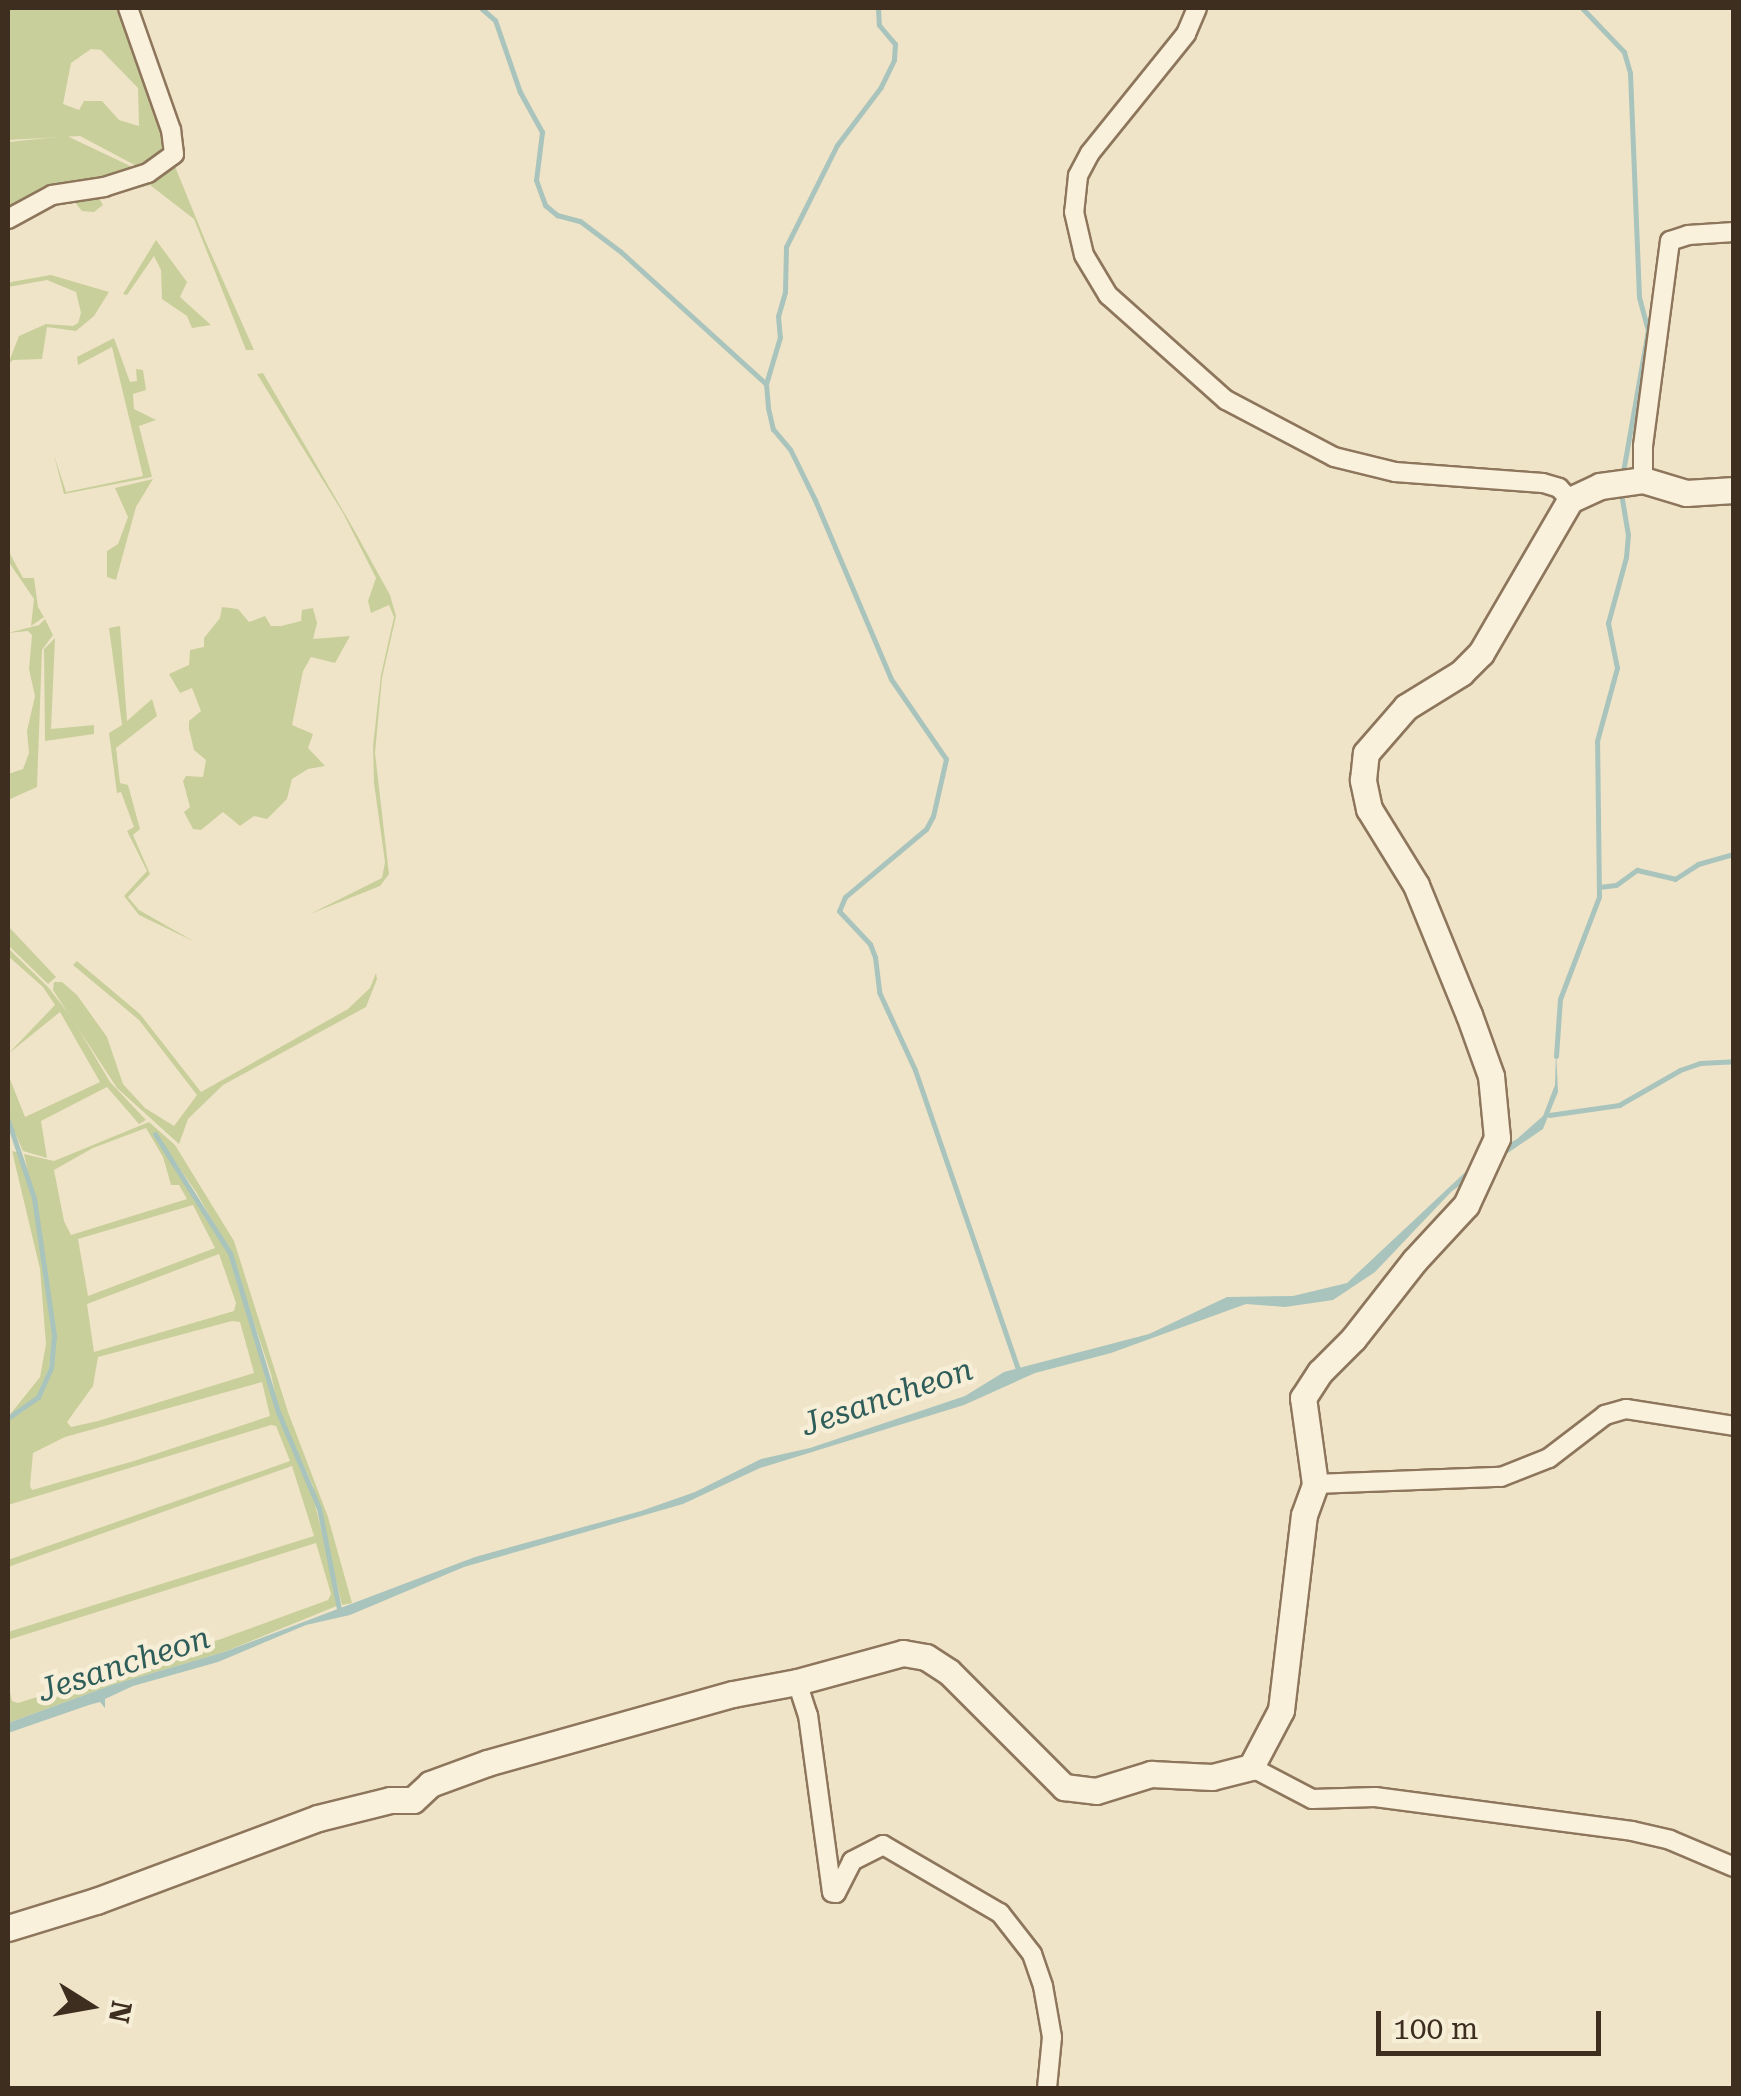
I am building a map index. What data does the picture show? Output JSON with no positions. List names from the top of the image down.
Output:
{
  "water": ["Jesancheon"],
  "scale_bar": "100 m",
  "north": "right"
}
